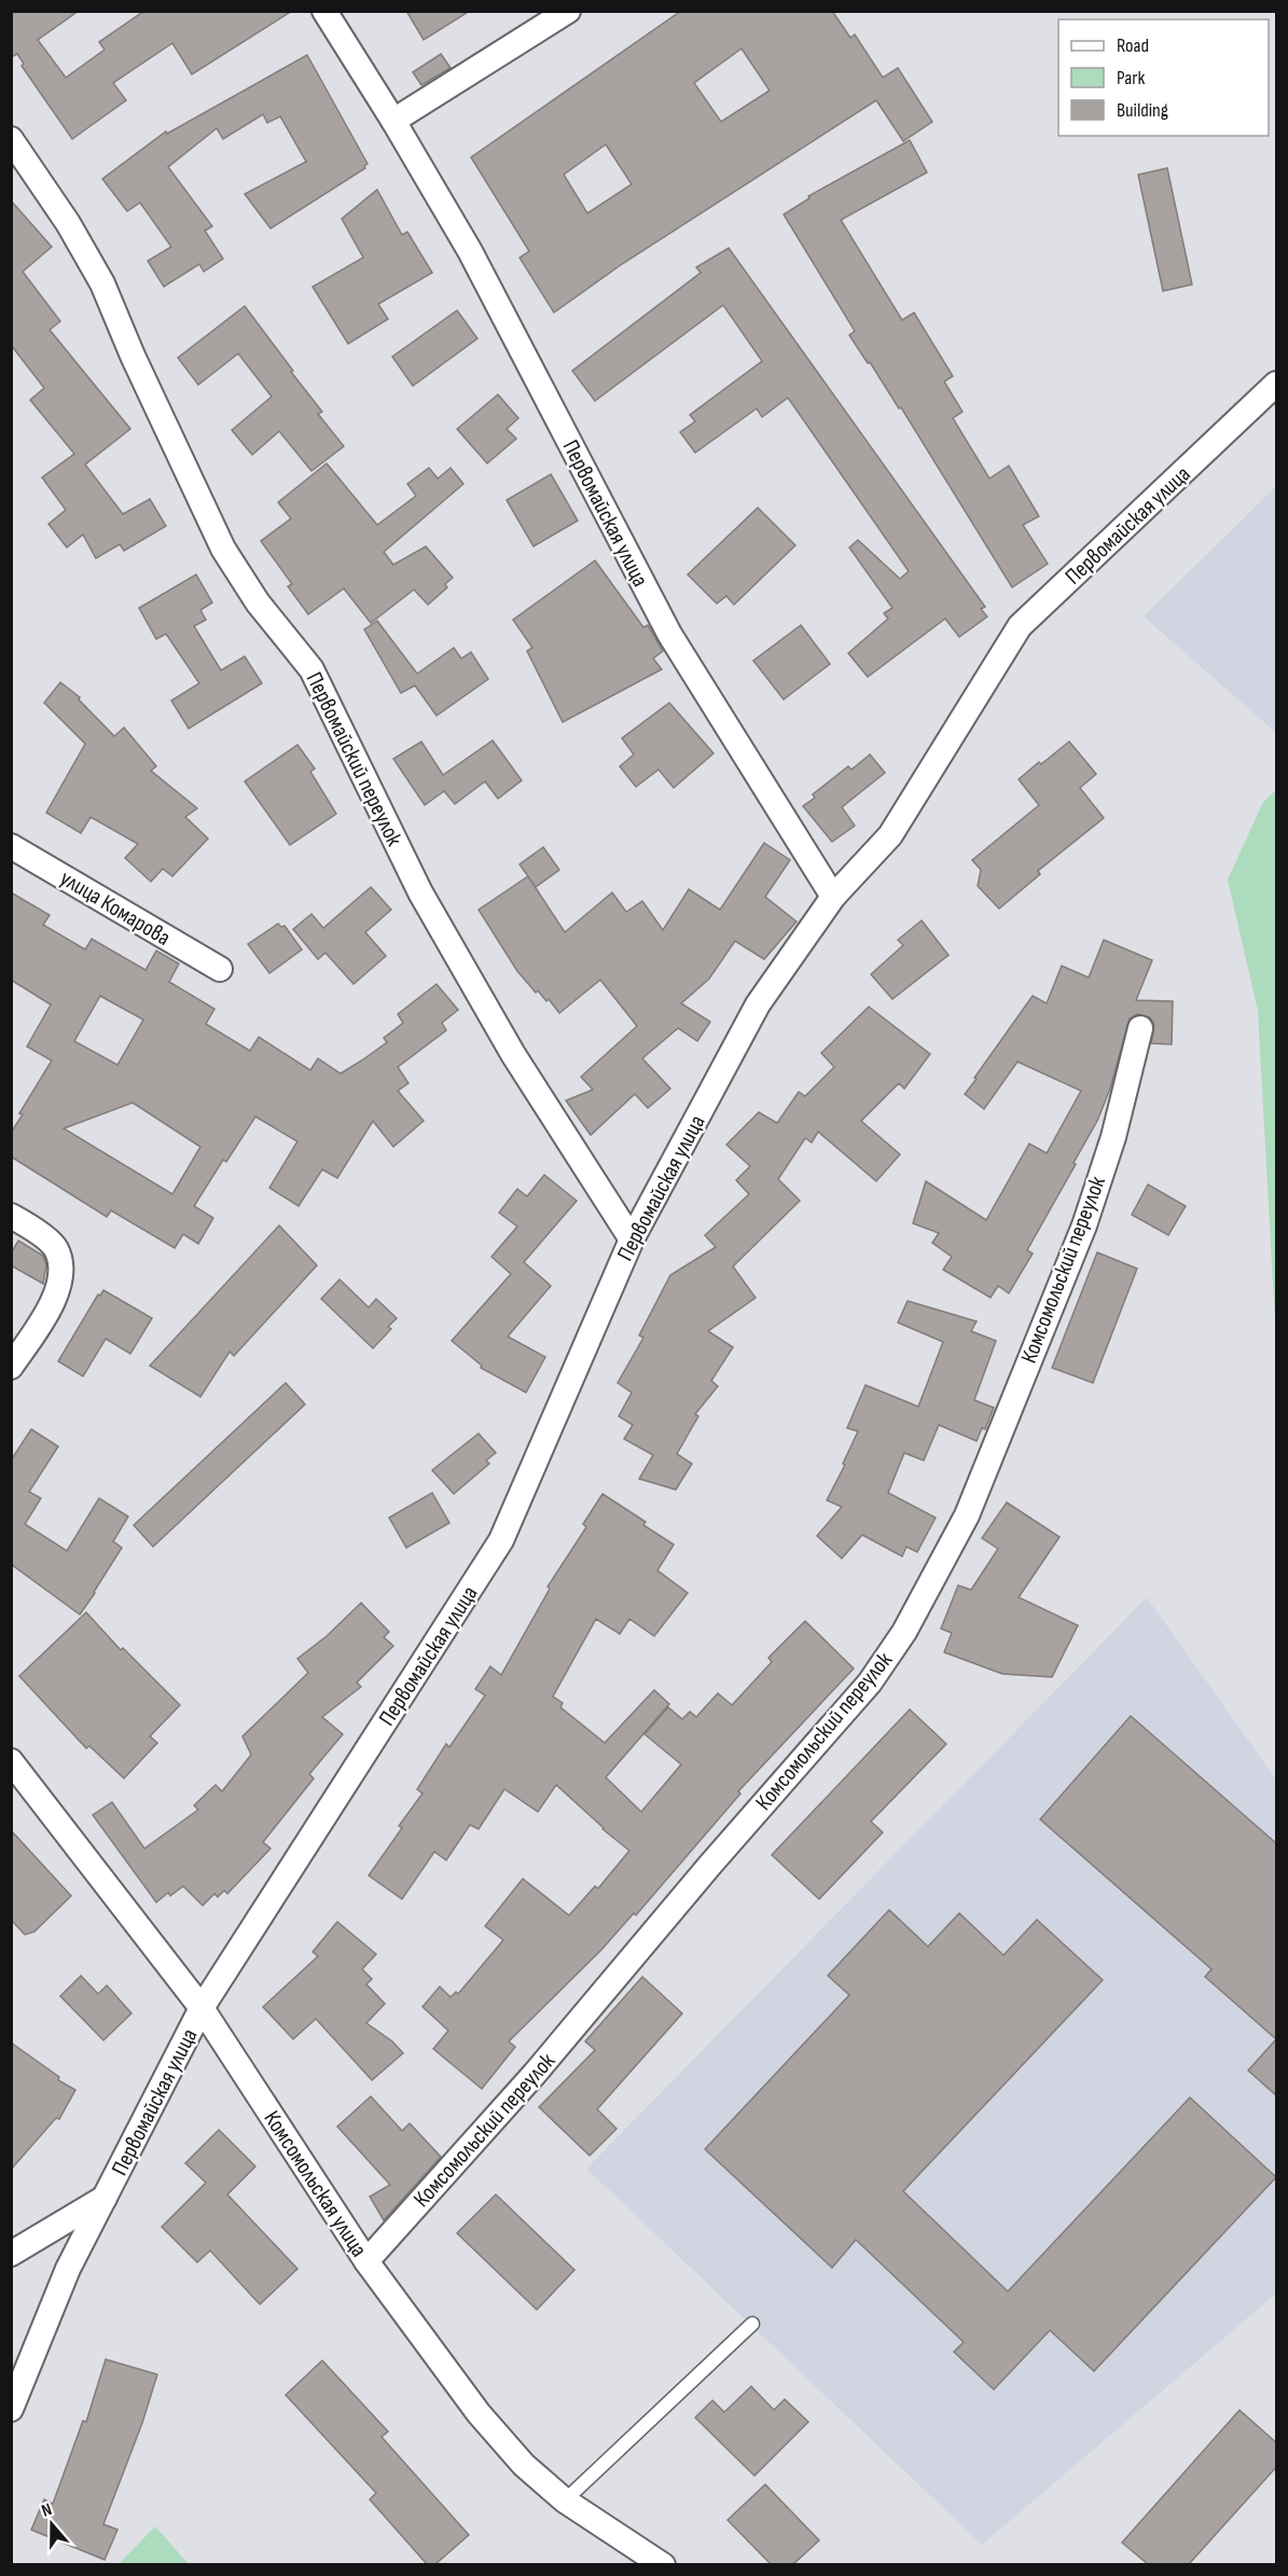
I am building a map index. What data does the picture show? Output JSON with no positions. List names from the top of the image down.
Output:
{
  "streets": {
    "street": [
      "Первомайская улица",
      "Первомайский переулок",
      "улица Комарова",
      "Комсомольский переулок",
      "Комсомольская улица"
    ]
  },
  "crossings": [
    ["Первомайская улица", "Первомайский переулок"],
    ["Первомайская улица", "Комсомольская улица"],
    ["Комсомольский переулок", "Комсомольская улица"]
  ],
  "legend": ["Road", "Park", "Building"],
  "north": "top"
}
